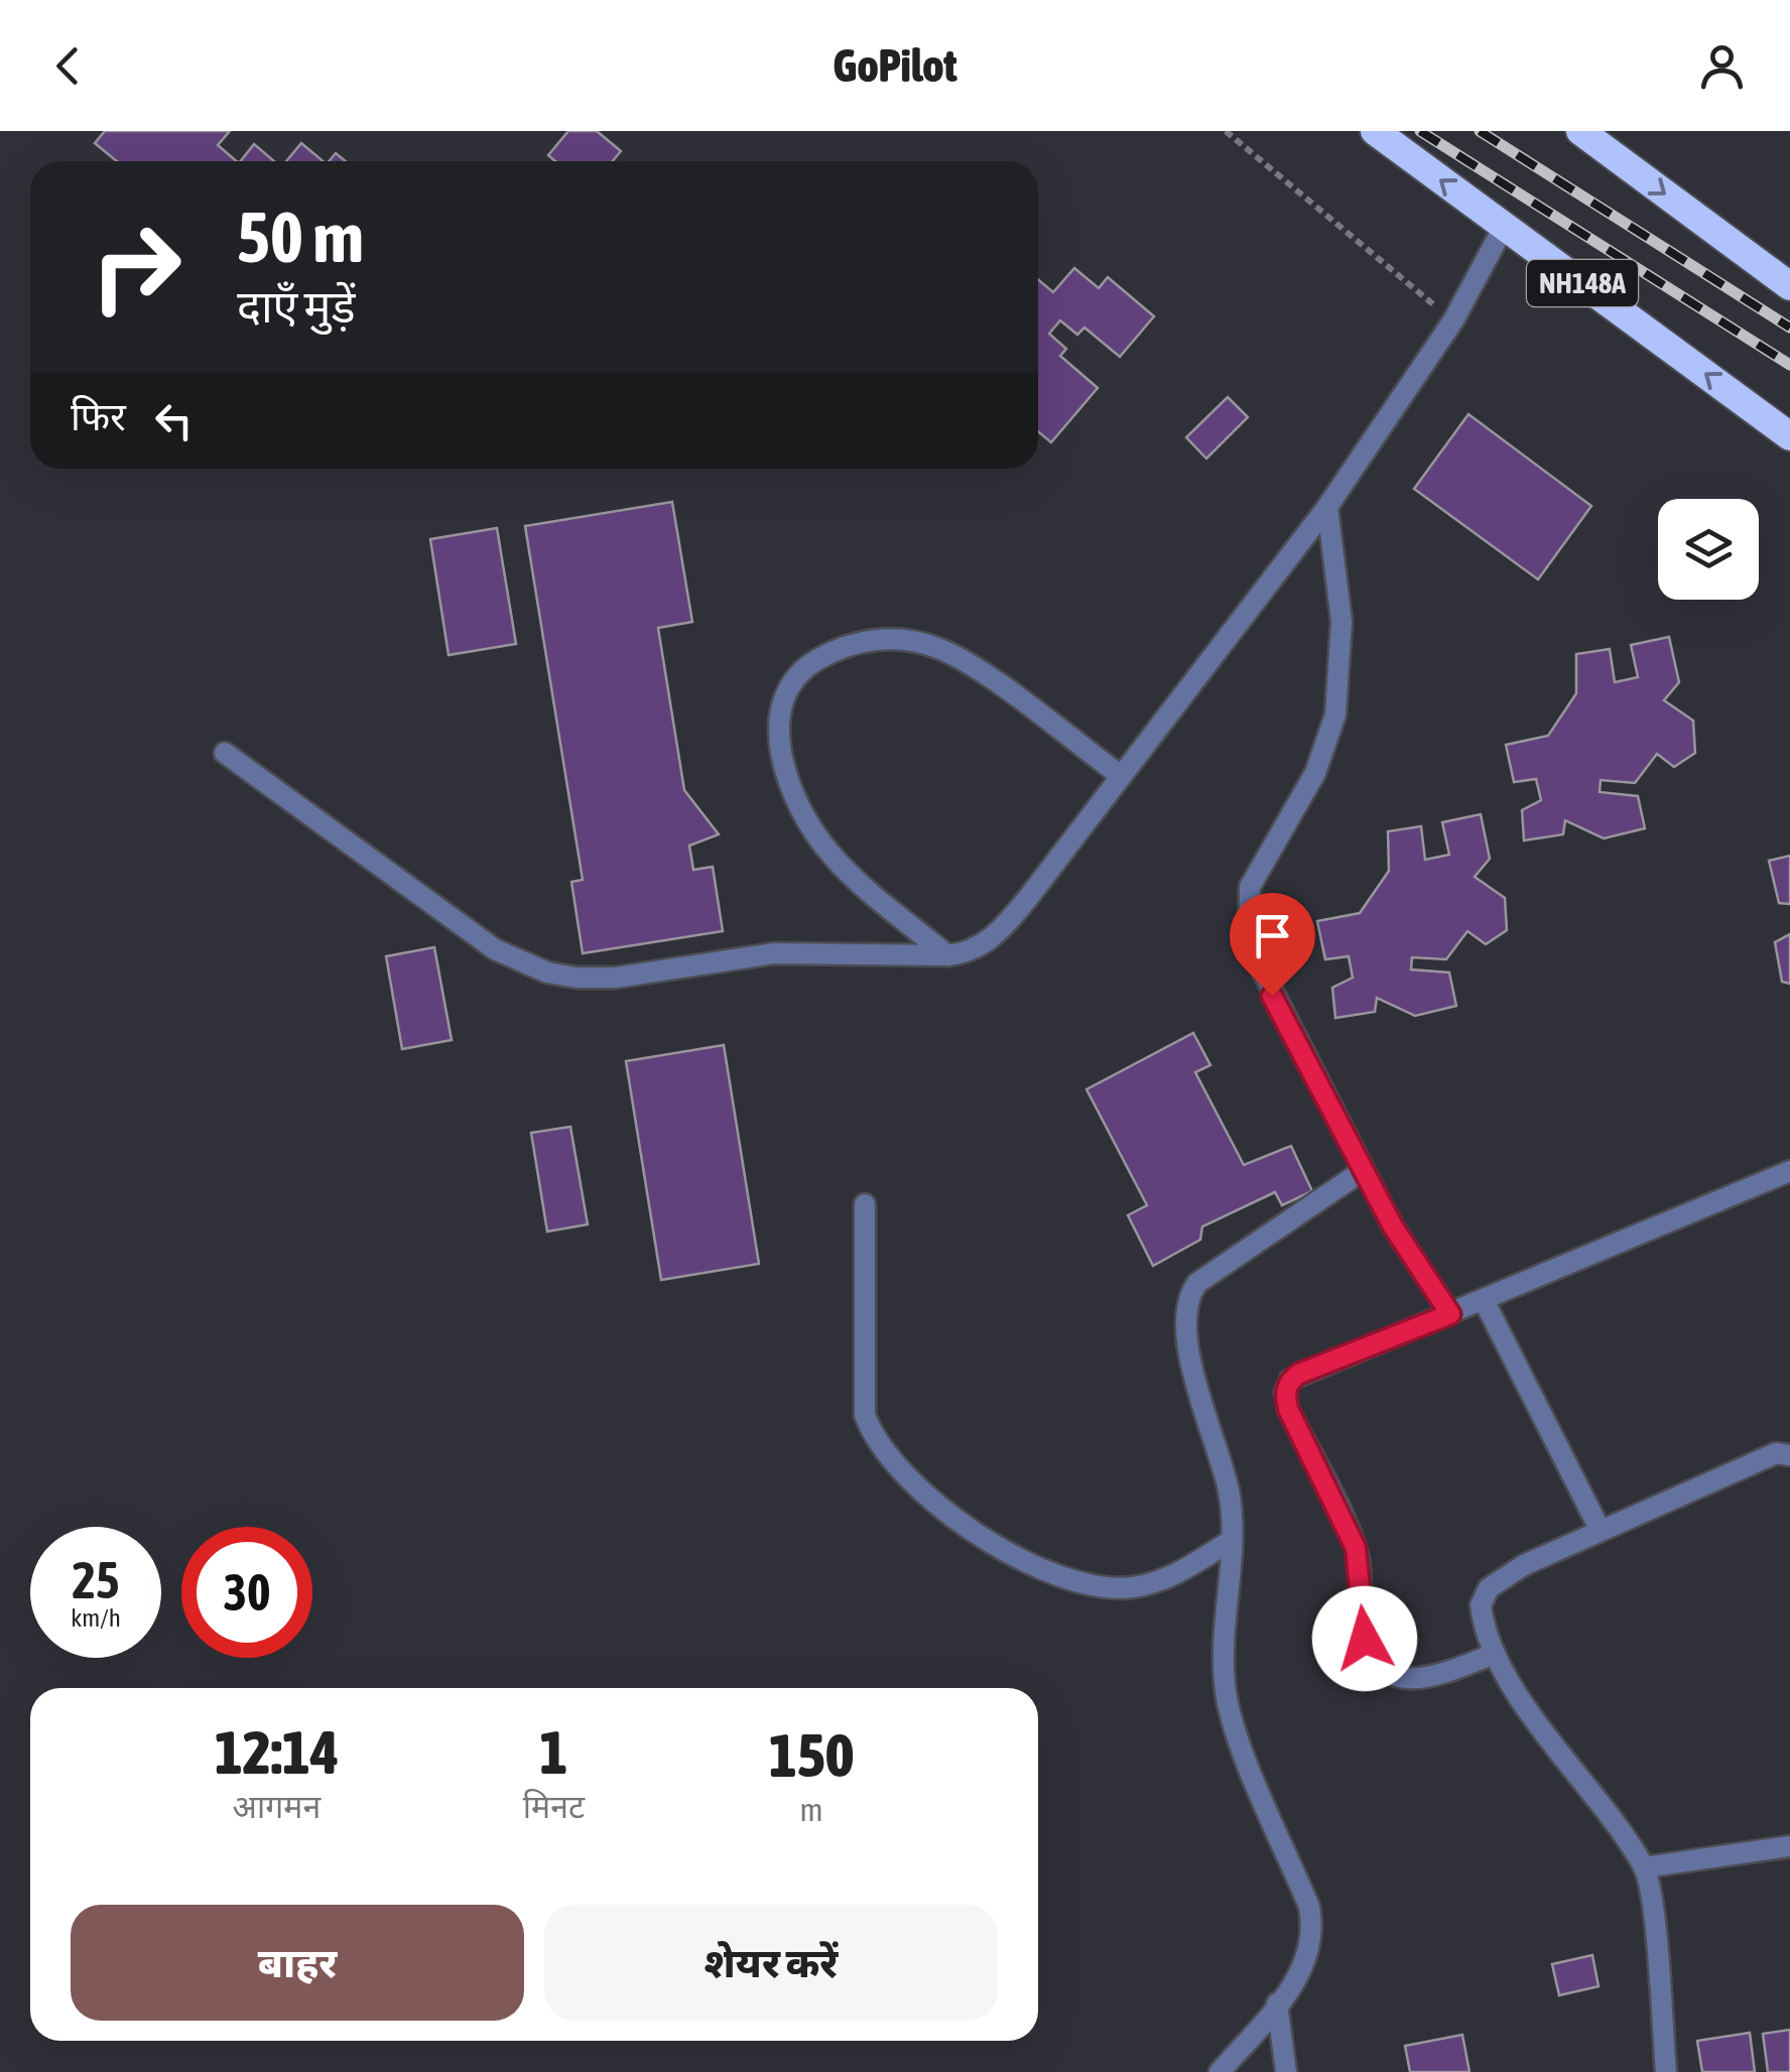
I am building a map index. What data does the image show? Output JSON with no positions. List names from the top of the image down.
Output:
{
  "streets": {
    "highway": ["NH148A"]
  },
  "page": {
    "header": "GoPilot",
    "turn": ["50 m", "दाएँ मुड़ें"],
    "then": "फिर",
    "speed": "25 km/h",
    "limit": "30",
    "eta": [
      "12:14",
      "आगमन",
      "1",
      "मिनट",
      "150",
      "m"
    ],
    "buttons": ["बाहर", "शेयर करें"]
  }
}
